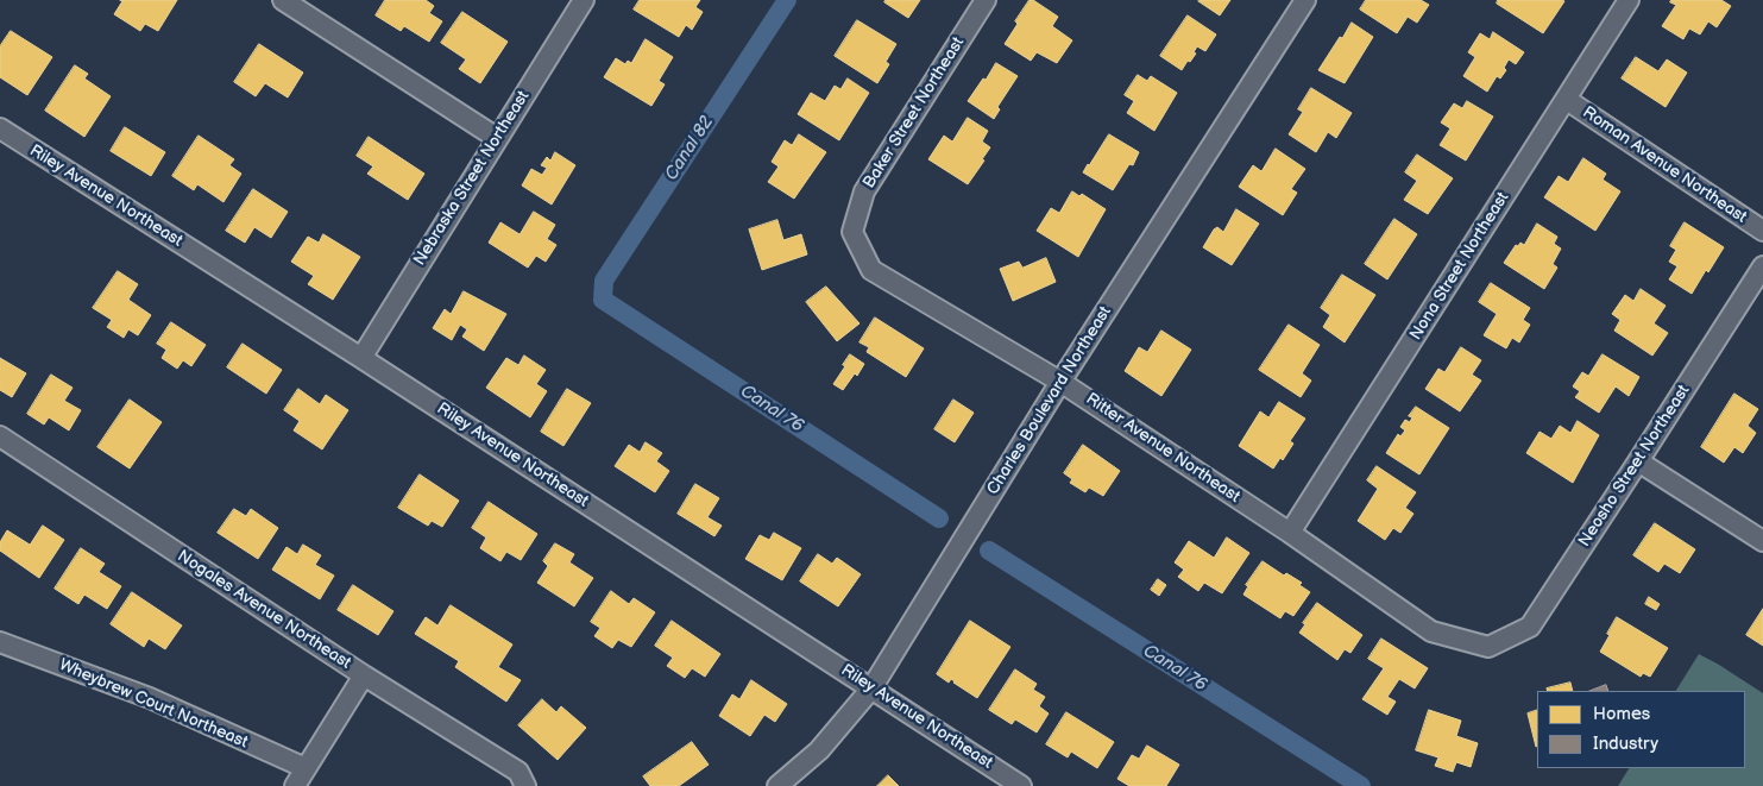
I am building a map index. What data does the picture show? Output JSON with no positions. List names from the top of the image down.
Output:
{
  "streets": {
    "street": [
      "Baker Street Northeast",
      "Roman Avenue Northeast",
      "Nebraska Street Northeast",
      "Riley Avenue Northeast",
      "Nona Street Northeast",
      "Charles Boulevard Northeast",
      "Ritter Avenue Northeast",
      "Neosho Street Northeast",
      "Nogales Avenue Northeast",
      "Wheybrew Court Northeast"
    ]
  },
  "crossings": [
    ["Baker Street Northeast", "Ritter Avenue Northeast"],
    ["Roman Avenue Northeast", "Nona Street Northeast"],
    ["Nebraska Street Northeast", "Riley Avenue Northeast"],
    ["Riley Avenue Northeast", "Charles Boulevard Northeast"],
    ["Nona Street Northeast", "Ritter Avenue Northeast"],
    ["Charles Boulevard Northeast", "Ritter Avenue Northeast"],
    ["Ritter Avenue Northeast", "Neosho Street Northeast"]
  ],
  "water": ["Canal 82", "Canal 76"],
  "legend": ["Homes", "Industry"]
}
